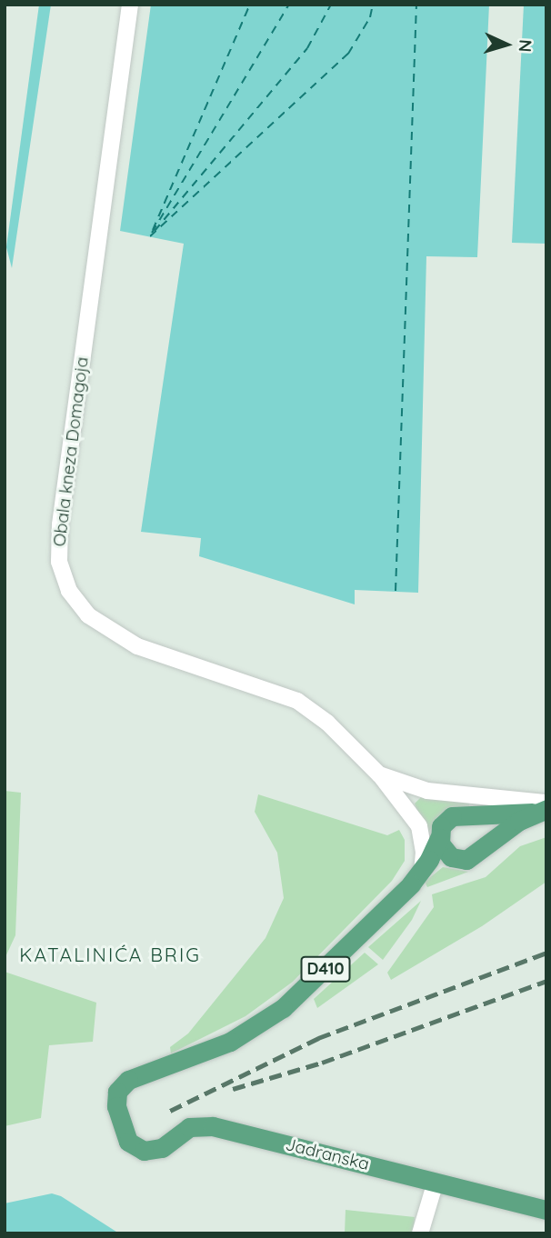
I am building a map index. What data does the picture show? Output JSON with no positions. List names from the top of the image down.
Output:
{
  "streets": {
    "main road": ["D410", "Jadranska"],
    "street": ["Obala kneza Domagoja"]
  },
  "crossings": [
    ["Obala kneza Domagoja", "D410"],
    ["D410", "Jadranska"]
  ],
  "districts": ["KATALINIĆA BRIG"],
  "north": "right"
}
